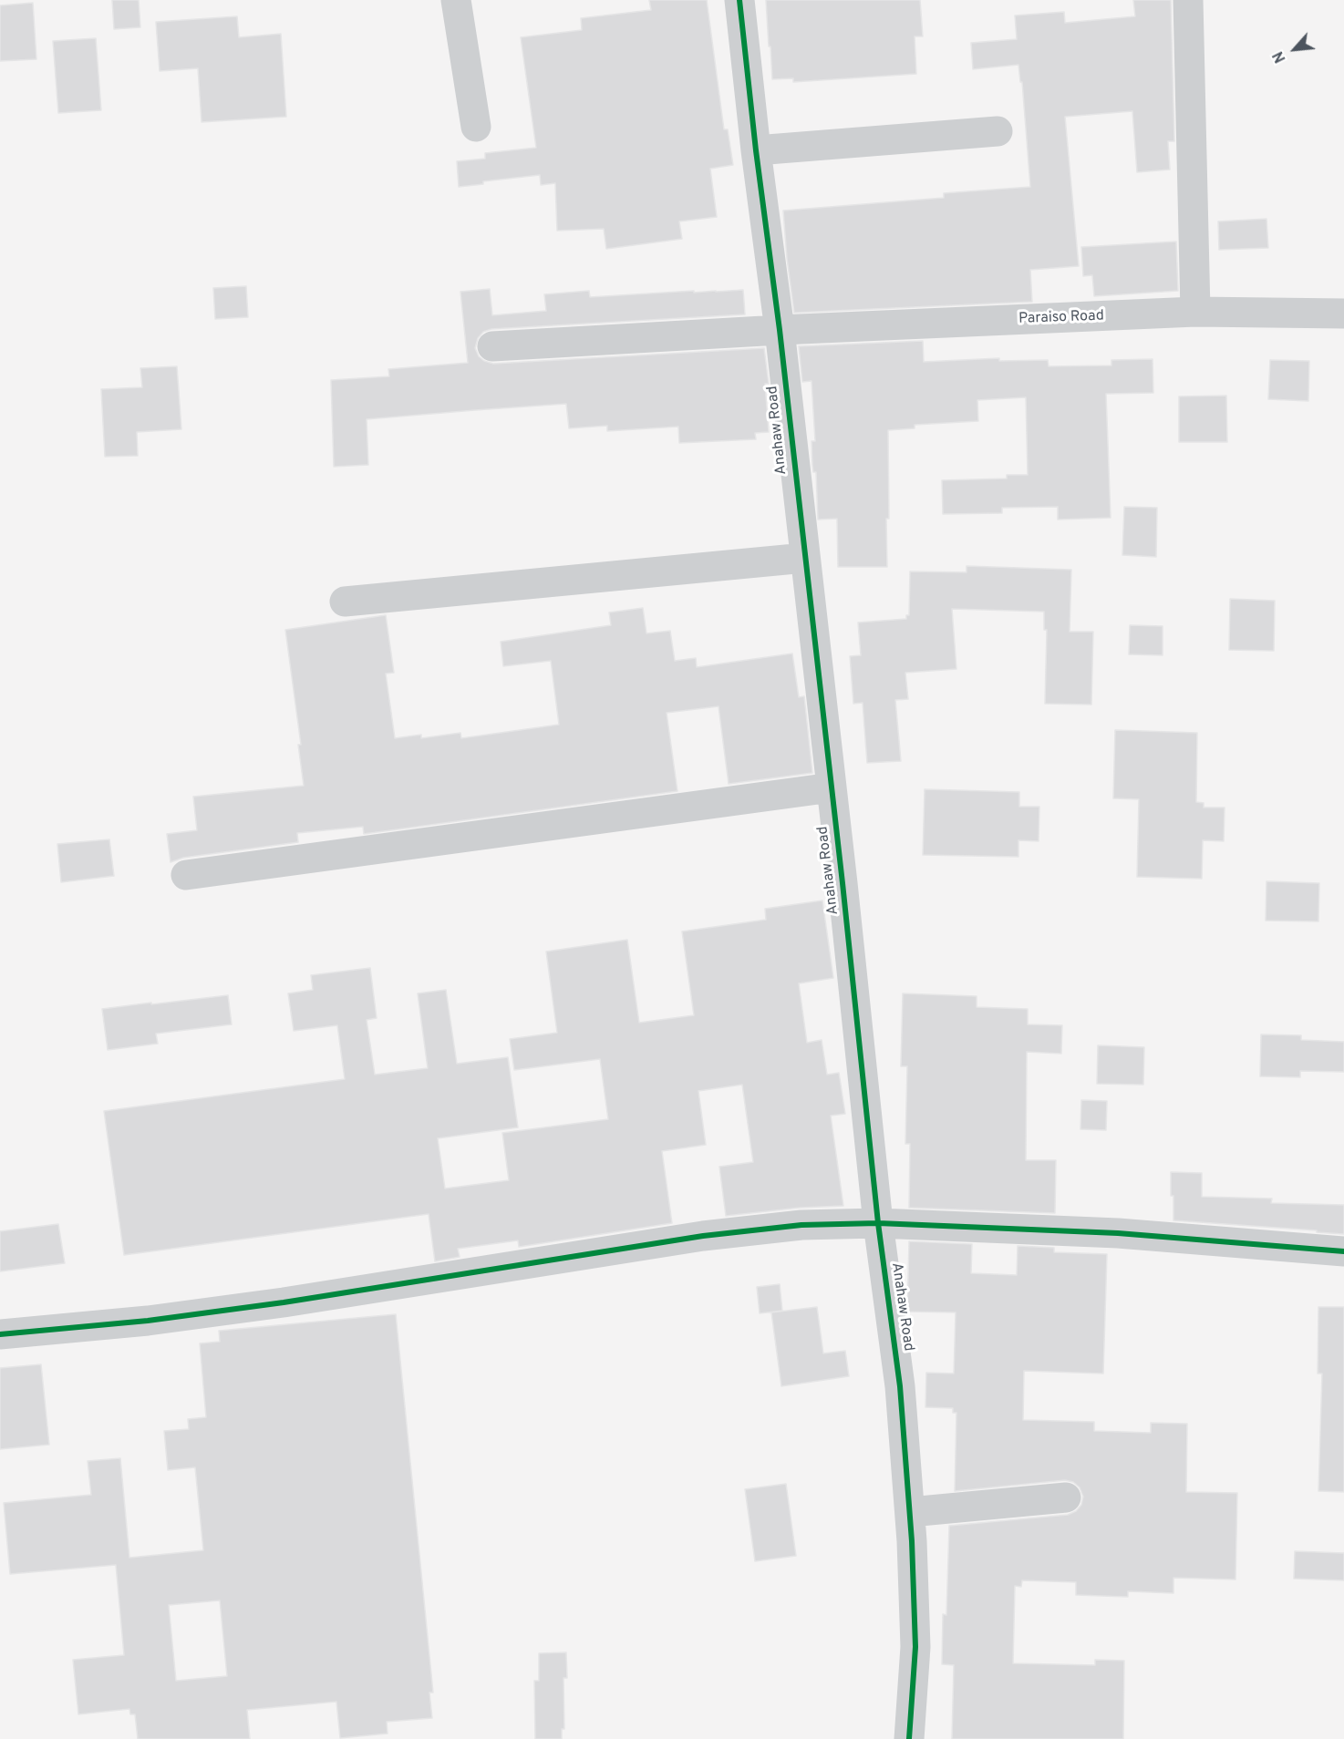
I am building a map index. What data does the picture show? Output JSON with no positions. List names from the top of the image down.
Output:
{
  "streets": {
    "street": ["Paraiso Road", "Anahaw Road"]
  },
  "crossings": [
    ["Paraiso Road", "Anahaw Road"]
  ],
  "north": "bottom left"
}
